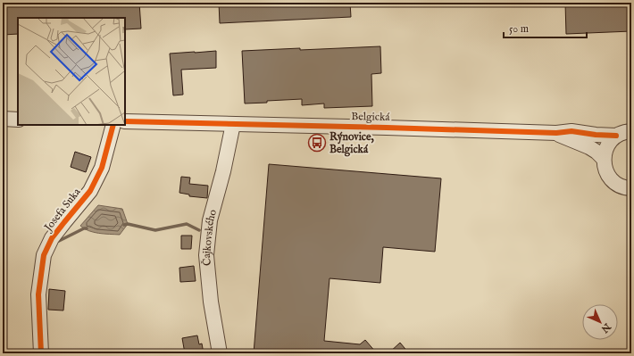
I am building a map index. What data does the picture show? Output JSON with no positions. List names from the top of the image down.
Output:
{
  "streets": {
    "street": ["Belgická", "Josefa Suka", "Čajkovského"]
  },
  "crossings": [
    ["Belgická", "Čajkovského"]
  ],
  "places": {
    "bus stop": ["Rýnovice, Belgická"]
  },
  "scale_bar": "50 m",
  "north": "bottom right"
}
